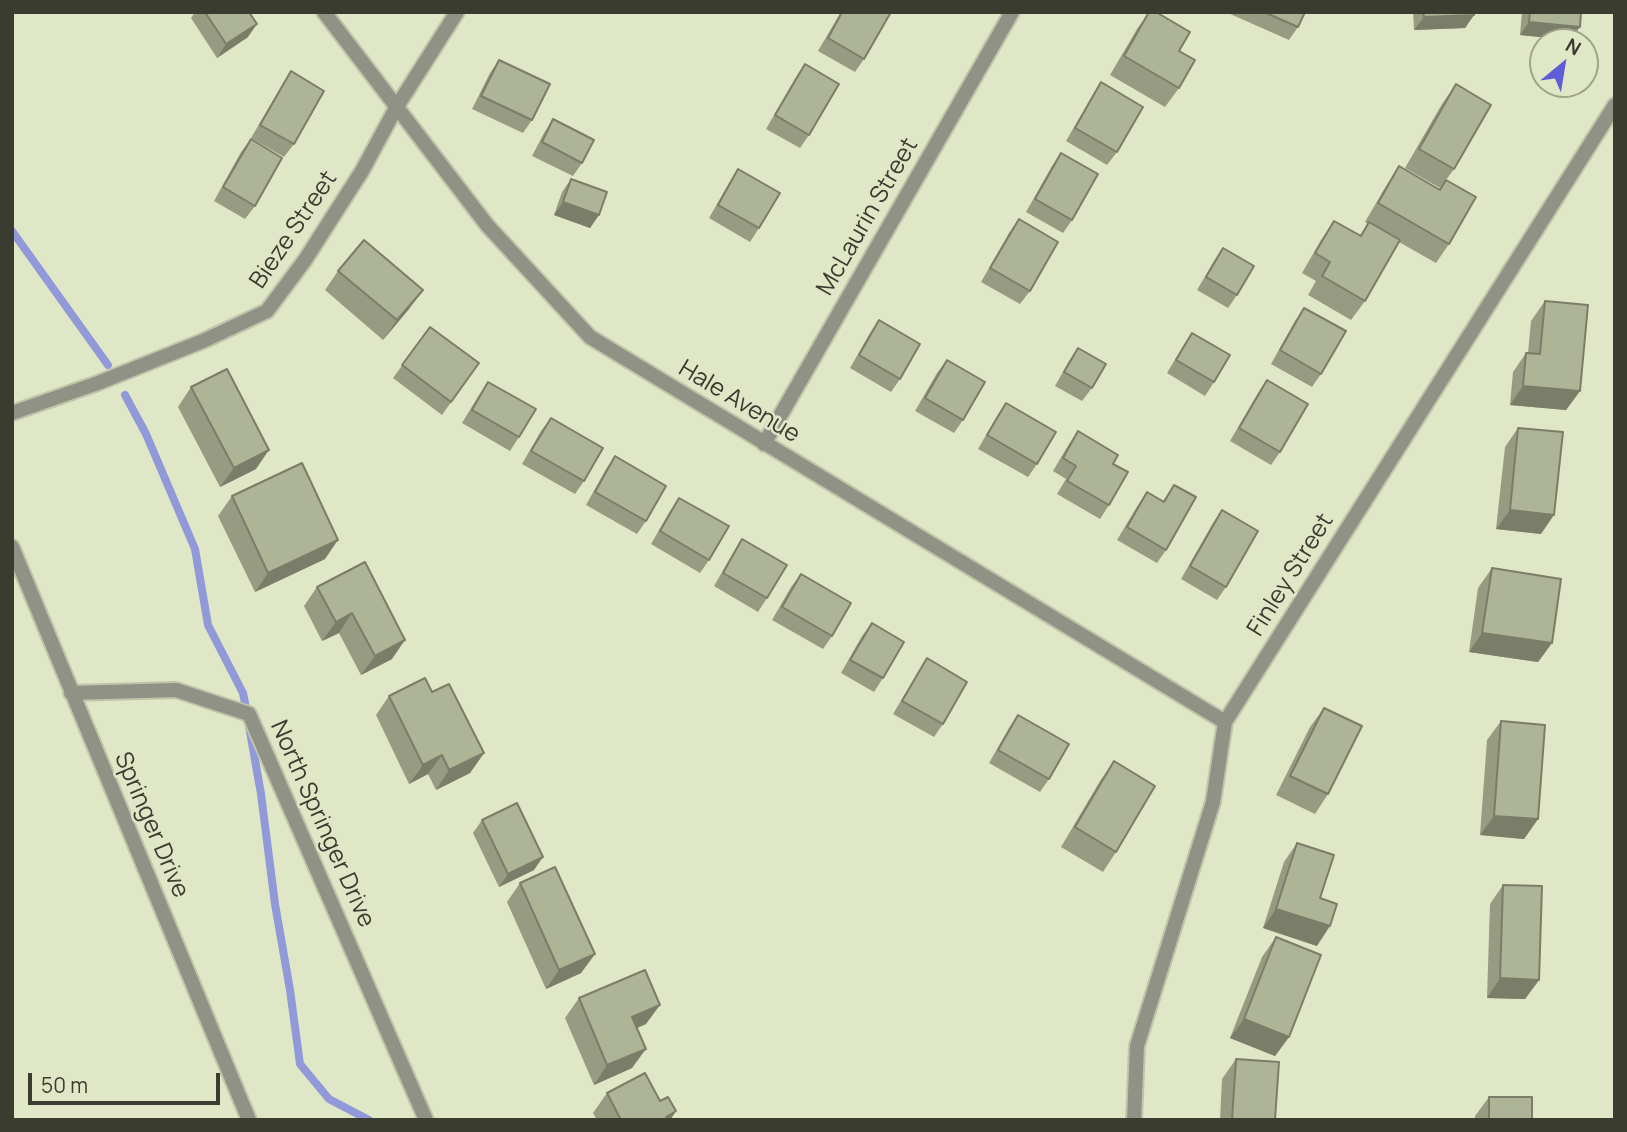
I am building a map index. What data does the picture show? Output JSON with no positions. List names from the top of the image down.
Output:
{
  "streets": {
    "street": [
      "McLaurin Street",
      "Bieze Street",
      "Hale Avenue",
      "Finley Street",
      "North Springer Drive",
      "Springer Drive"
    ]
  },
  "crossings": [
    ["McLaurin Street", "Hale Avenue"],
    ["Bieze Street", "Hale Avenue"],
    ["Hale Avenue", "Finley Street"],
    ["North Springer Drive", "Springer Drive"]
  ],
  "scale_bar": "50 m",
  "north": "top right"
}
